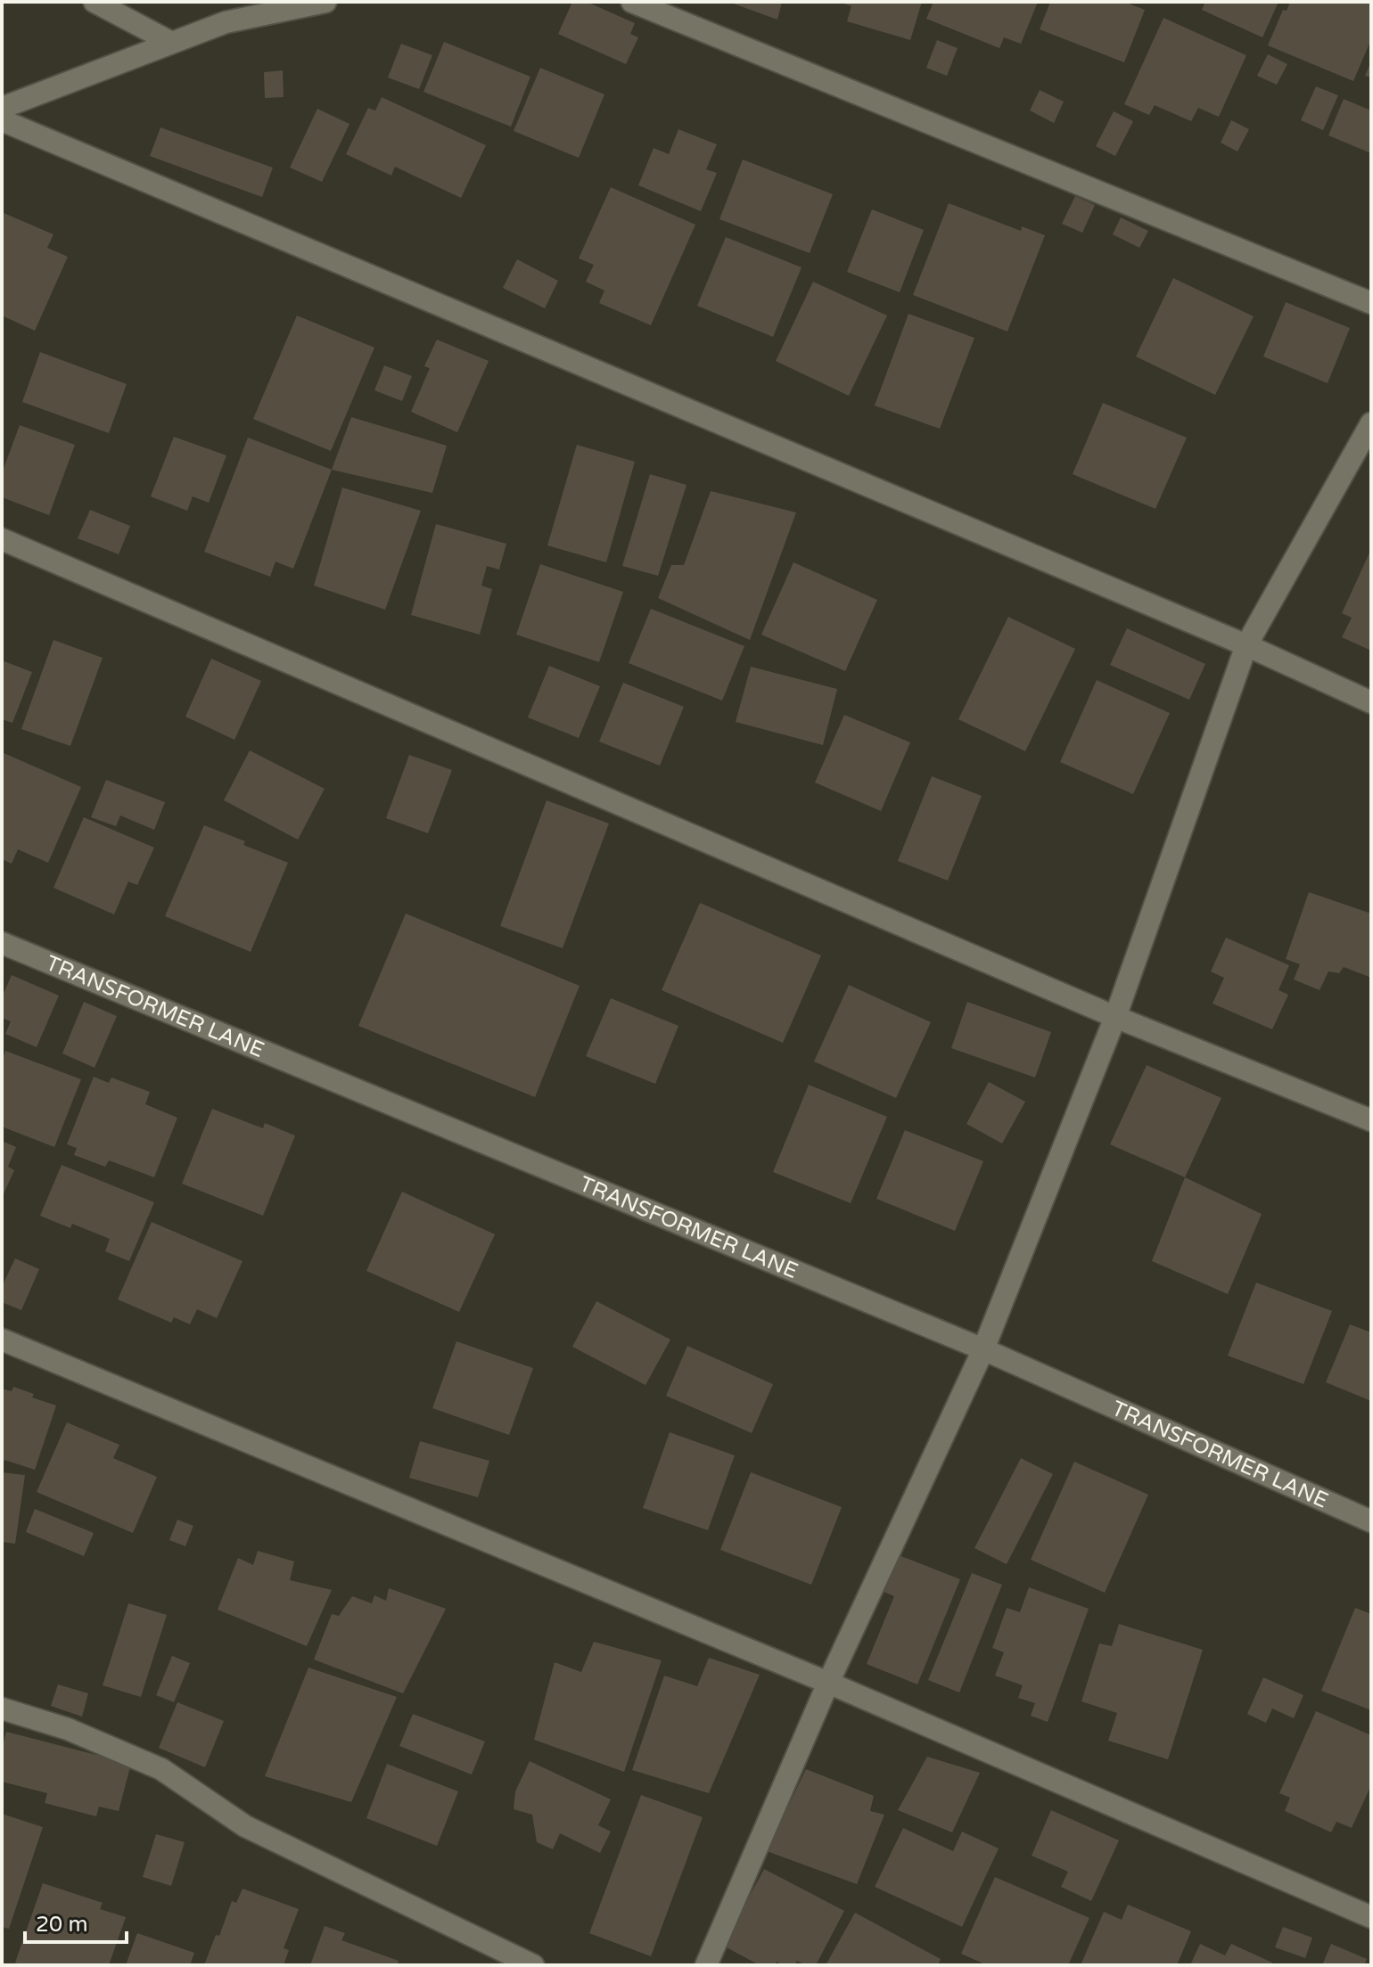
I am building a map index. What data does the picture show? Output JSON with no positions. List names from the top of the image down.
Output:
{
  "streets": {
    "street": ["TRANSFORMER LANE"]
  },
  "scale_bar": "20 m"
}
